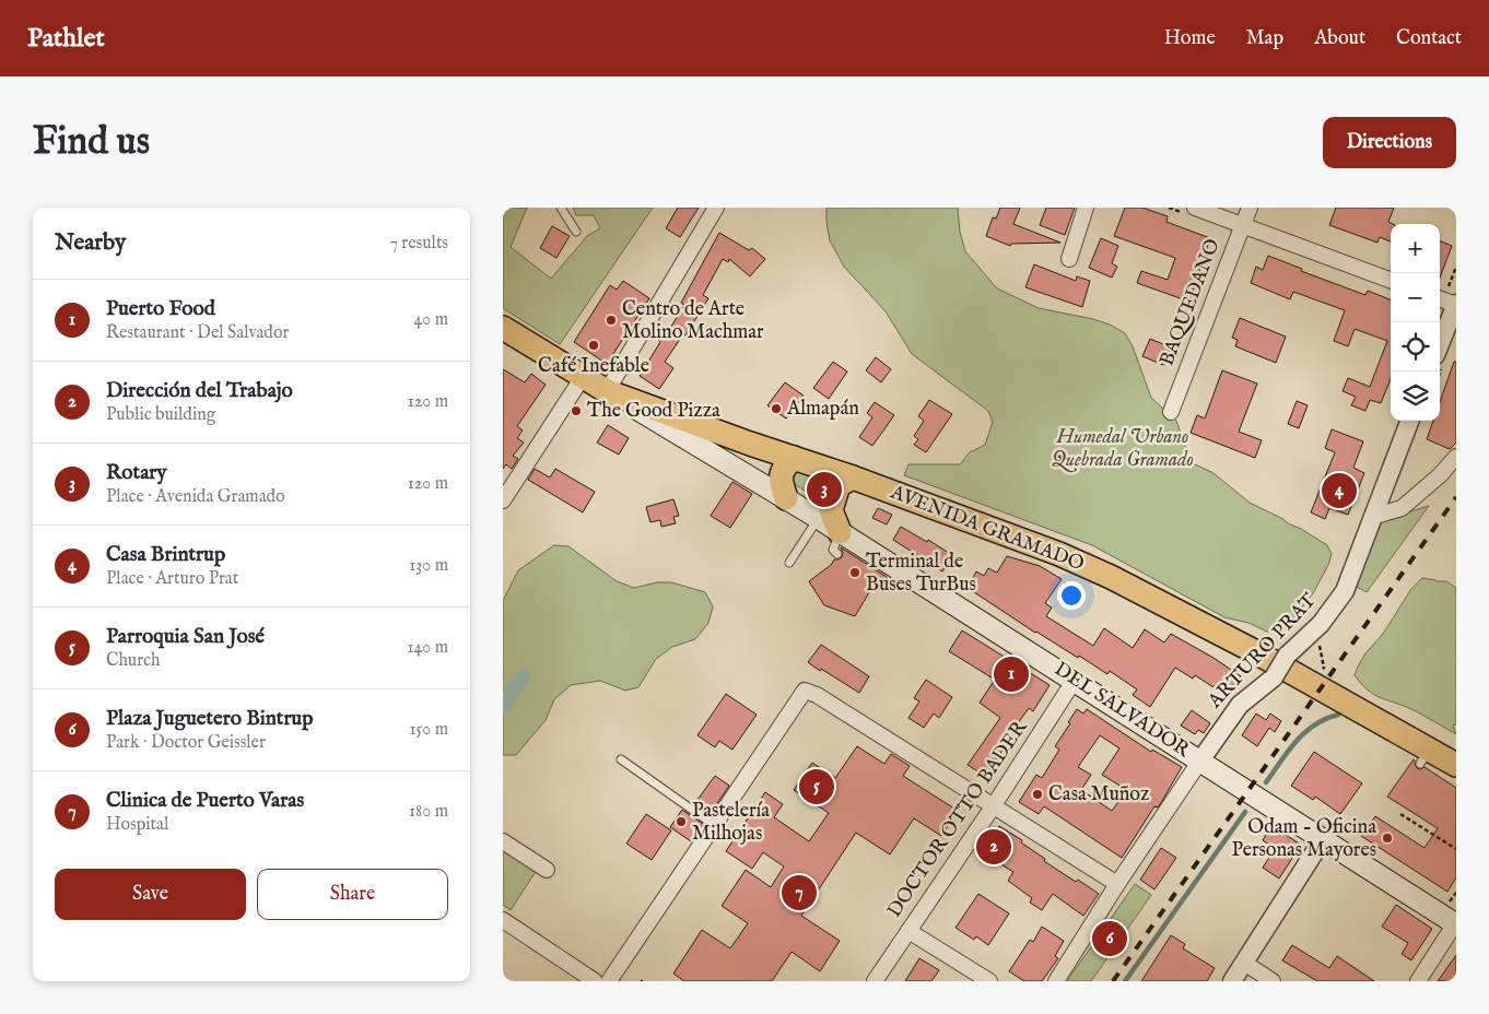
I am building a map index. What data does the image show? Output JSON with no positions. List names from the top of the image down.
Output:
{
  "streets": {
    "main road": ["AVENIDA GRAMADO", "DEL SALVADOR"],
    "street": ["BAQUEDANO", "ARTURO PRAT", "DOCTOR OTTO BADER"]
  },
  "crossings": [
    ["AVENIDA GRAMADO", "DEL SALVADOR"],
    ["ARTURO PRAT", "DEL SALVADOR"],
    ["DEL SALVADOR", "DOCTOR OTTO BADER"]
  ],
  "parks": ["Humedal Urbano Quebrada Gramado"],
  "places": [
    "Centro de Arte Molino Machmar",
    "Café Inefable",
    "Almapán",
    "The Good Pizza",
    "Terminal de Buses TurBus",
    "Casa Muñoz",
    "Pastelería Milhojas",
    "Odam - Oficina Personas Mayores"
  ],
  "page": {
    "header": "Pathlet",
    "nav": [
      "Home",
      "Map",
      "About",
      "Contact"
    ],
    "buttons": [
      "Directions",
      ["Save", "Share"]
    ],
    "title": "Find us",
    "heading": ["Nearby", "7 results"],
    "map_buttons": ["+", "−"],
    "list": [
      {
        "mark": "1",
        "name": "Puerto Food",
        "note": "Restaurant · Del Salvador",
        "value": "40 m"
      },
      {
        "mark": "2",
        "name": "Dirección del Trabajo",
        "note": "Public building",
        "value": "120 m"
      },
      {
        "mark": "3",
        "name": "Rotary",
        "note": "Place · Avenida Gramado",
        "value": "120 m"
      },
      {
        "mark": "4",
        "name": "Casa Brintrup",
        "note": "Place · Arturo Prat",
        "value": "130 m"
      },
      {
        "mark": "5",
        "name": "Parroquia San José",
        "note": "Church",
        "value": "140 m"
      },
      {
        "mark": "6",
        "name": "Plaza Juguetero Bintrup",
        "note": "Park · Doctor Geissler",
        "value": "150 m"
      },
      {
        "mark": "7",
        "name": "Clinica de Puerto Varas",
        "note": "Hospital",
        "value": "180 m"
      }
    ],
    "pins": [
      "3",
      "4",
      "1",
      "5",
      "2",
      "7",
      "6"
    ]
  }
}
